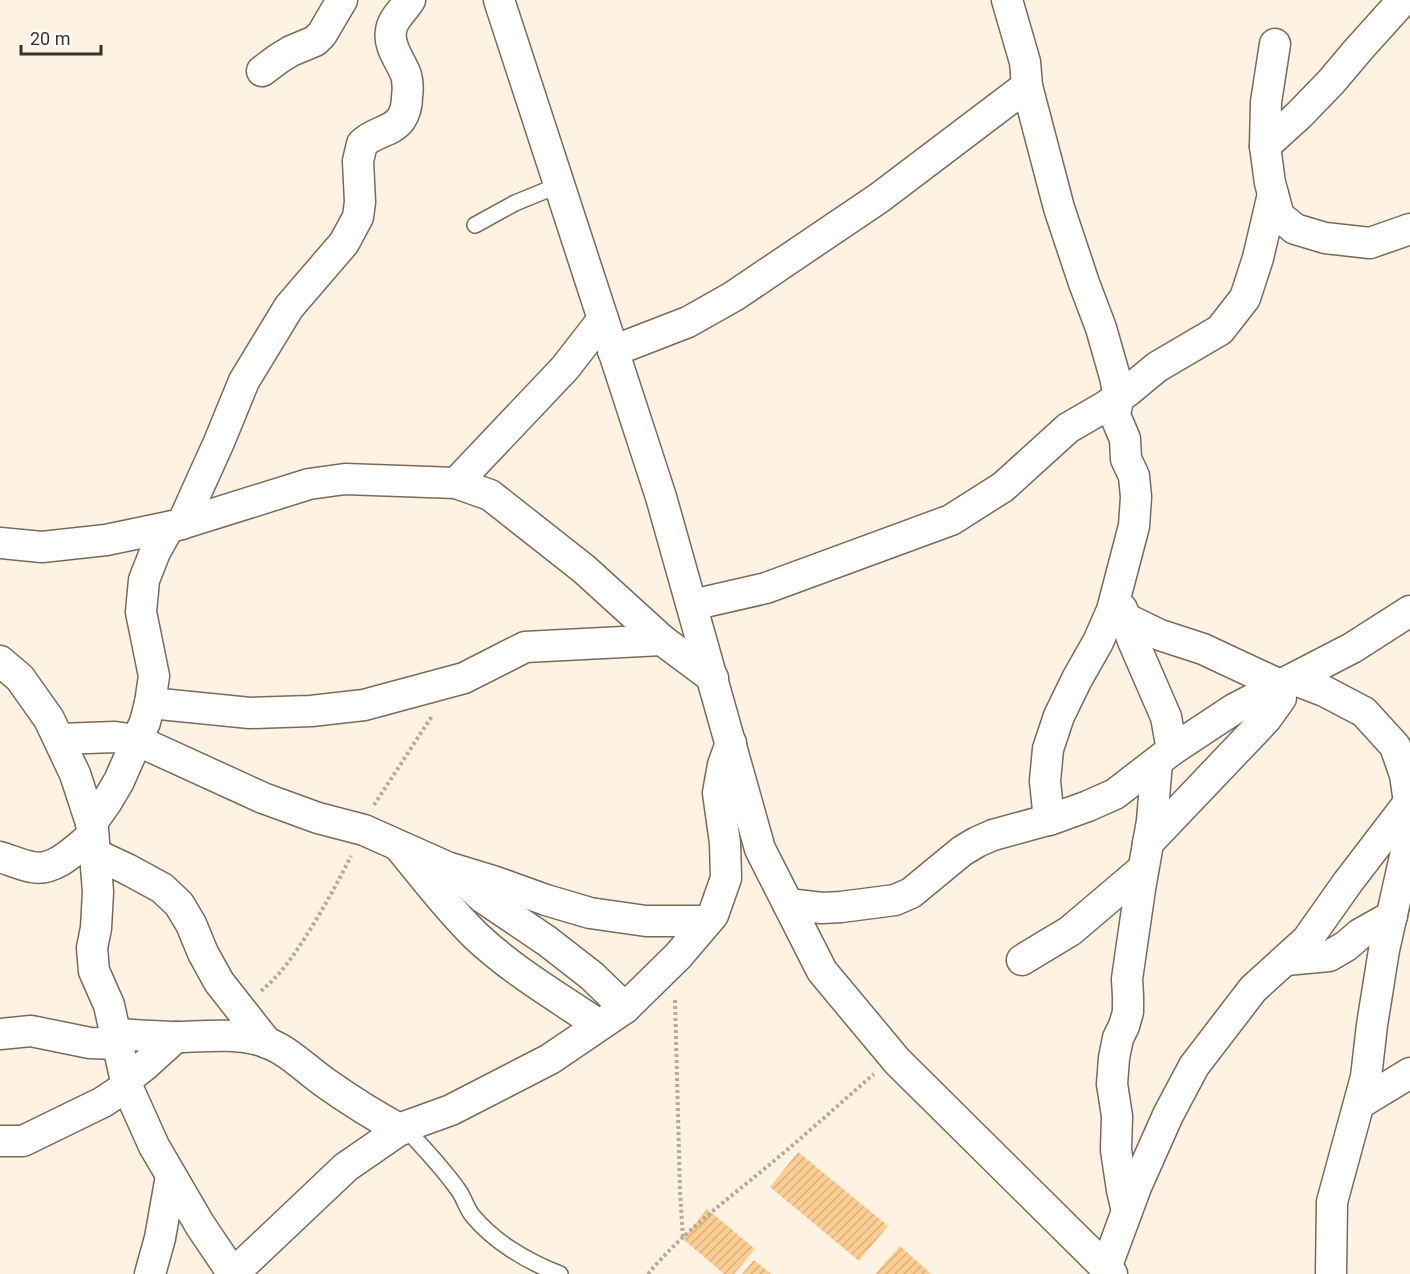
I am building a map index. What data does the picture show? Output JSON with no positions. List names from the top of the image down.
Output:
{
  "scale_bar": "20 m"
}
